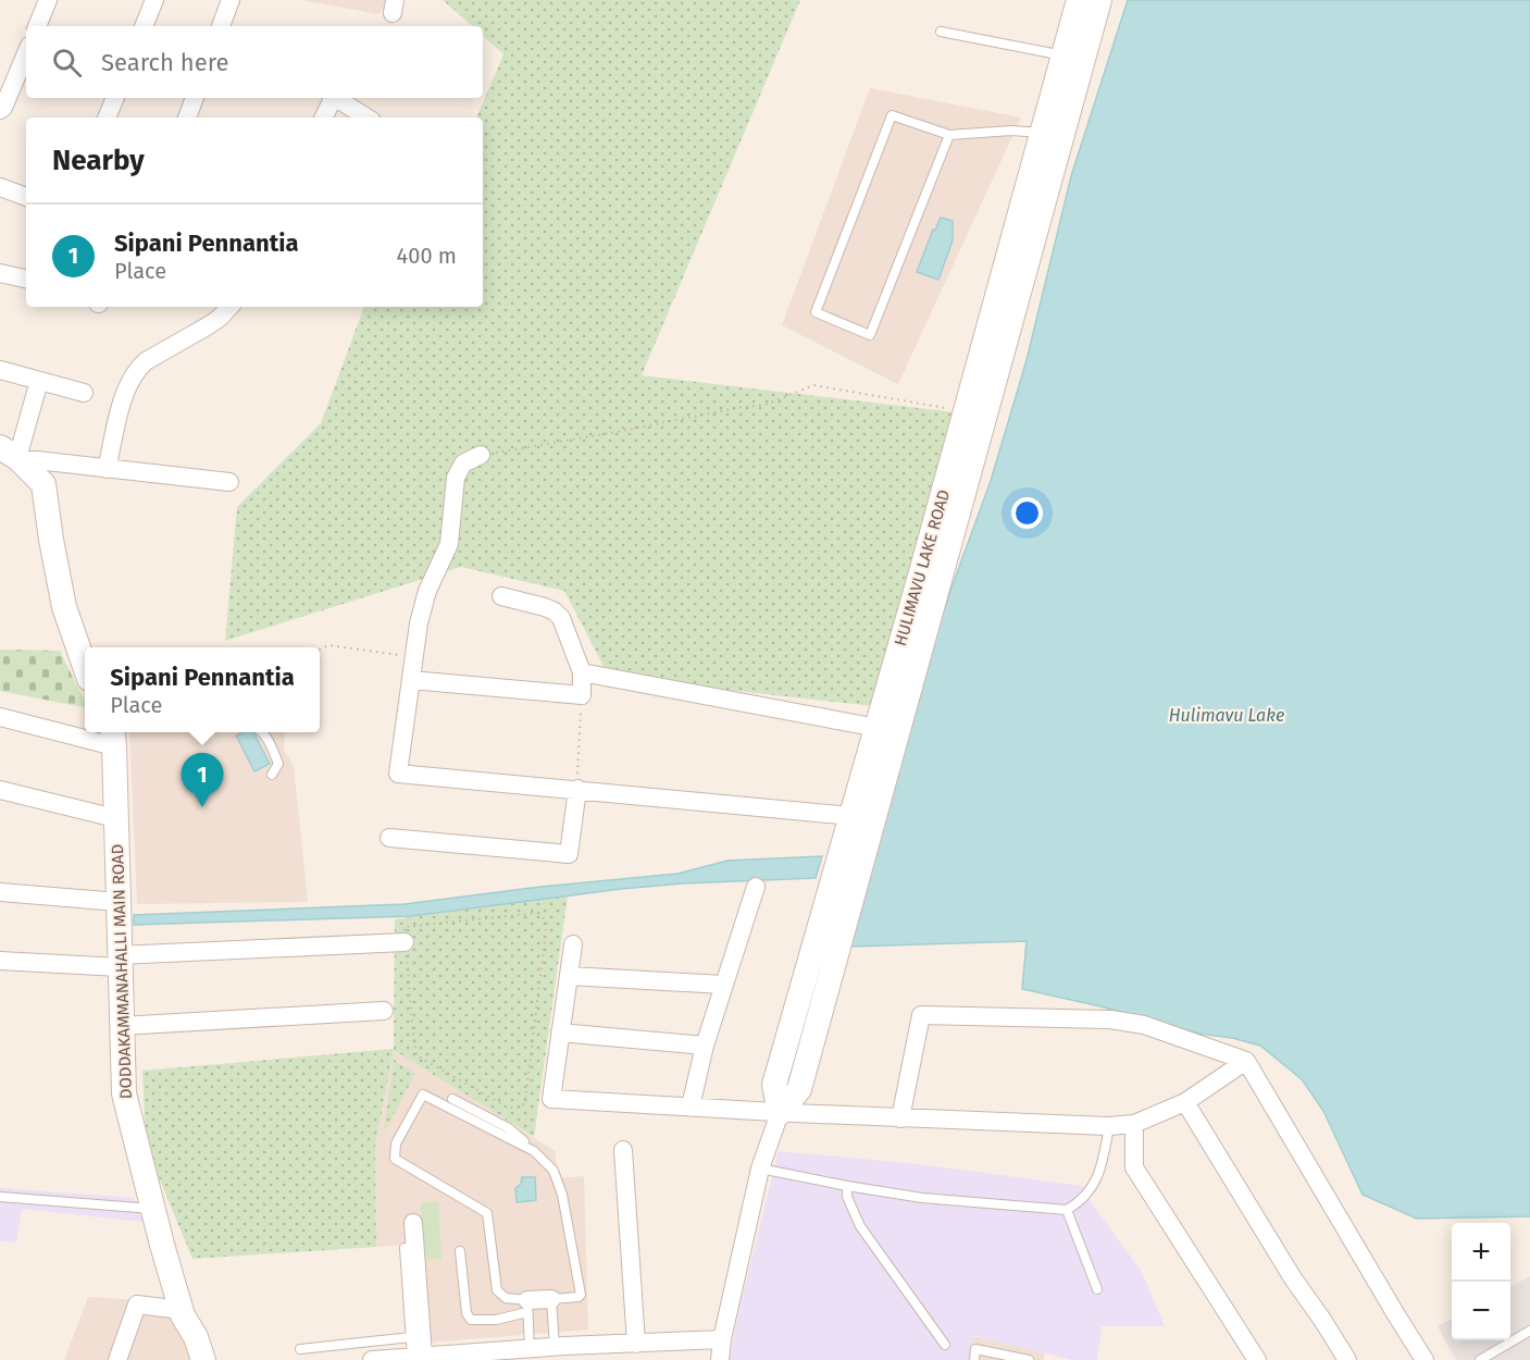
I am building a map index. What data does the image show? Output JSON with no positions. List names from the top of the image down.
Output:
{
  "streets": {
    "main road": ["HULIMAVU LAKE ROAD", "DODDAKAMMANAHALLI MAIN ROAD"]
  },
  "water": ["Hulimavu Lake"],
  "page": {
    "search": "Search here",
    "heading": "Nearby",
    "list": [
      {
        "mark": "1",
        "name": "Sipani Pennantia",
        "note": "Place",
        "value": "400 m"
      }
    ],
    "popup": ["Sipani Pennantia", "Place"],
    "pins": "1",
    "map_buttons": ["+", "−"]
  }
}
